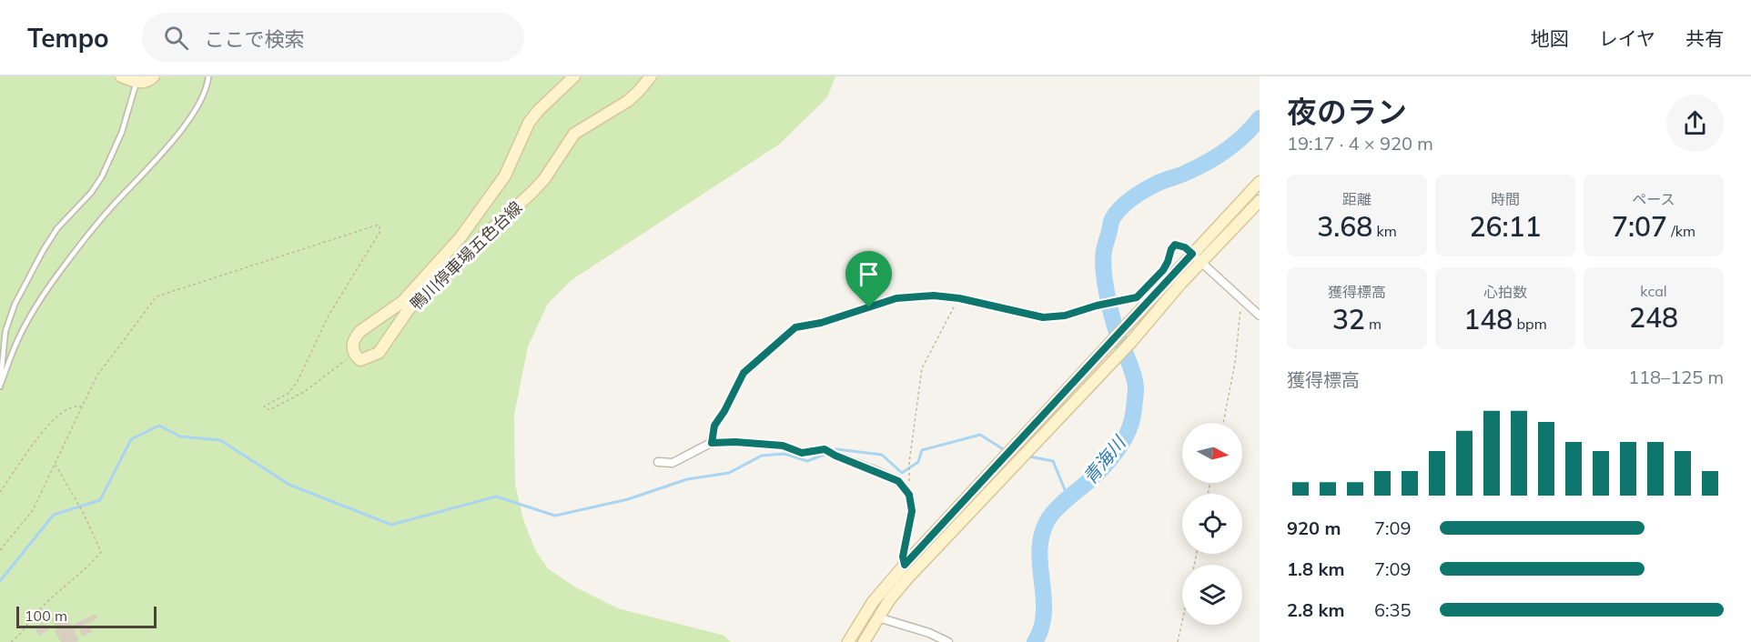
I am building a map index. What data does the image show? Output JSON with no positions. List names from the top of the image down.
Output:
{
  "streets": {
    "main road": ["鴨川停車場五色台線"]
  },
  "water": ["青海川"],
  "scale_bar": "100 m",
  "north": "right",
  "page": {
    "header": "Tempo",
    "search": "ここで検索",
    "nav": ["地図", "レイヤ", "共有"],
    "heading": ["夜のラン", "19:17 · 4 × 920 m"],
    "stats": [
      ["距離", "3.68 km"],
      ["時間", "26:11"],
      ["ペース", "7:07 /km"],
      ["獲得標高", "32 m"],
      ["心拍数", "148 bpm"],
      ["kcal", "248"]
    ],
    "chart": ["獲得標高", "118–125 m"],
    "list": [
      {
        "name": "920 m",
        "note": "7:09"
      },
      {
        "name": "1.8 km",
        "note": "7:09"
      },
      {
        "name": "2.8 km",
        "note": "6:35"
      }
    ],
    "scale": "100 m"
  }
}
